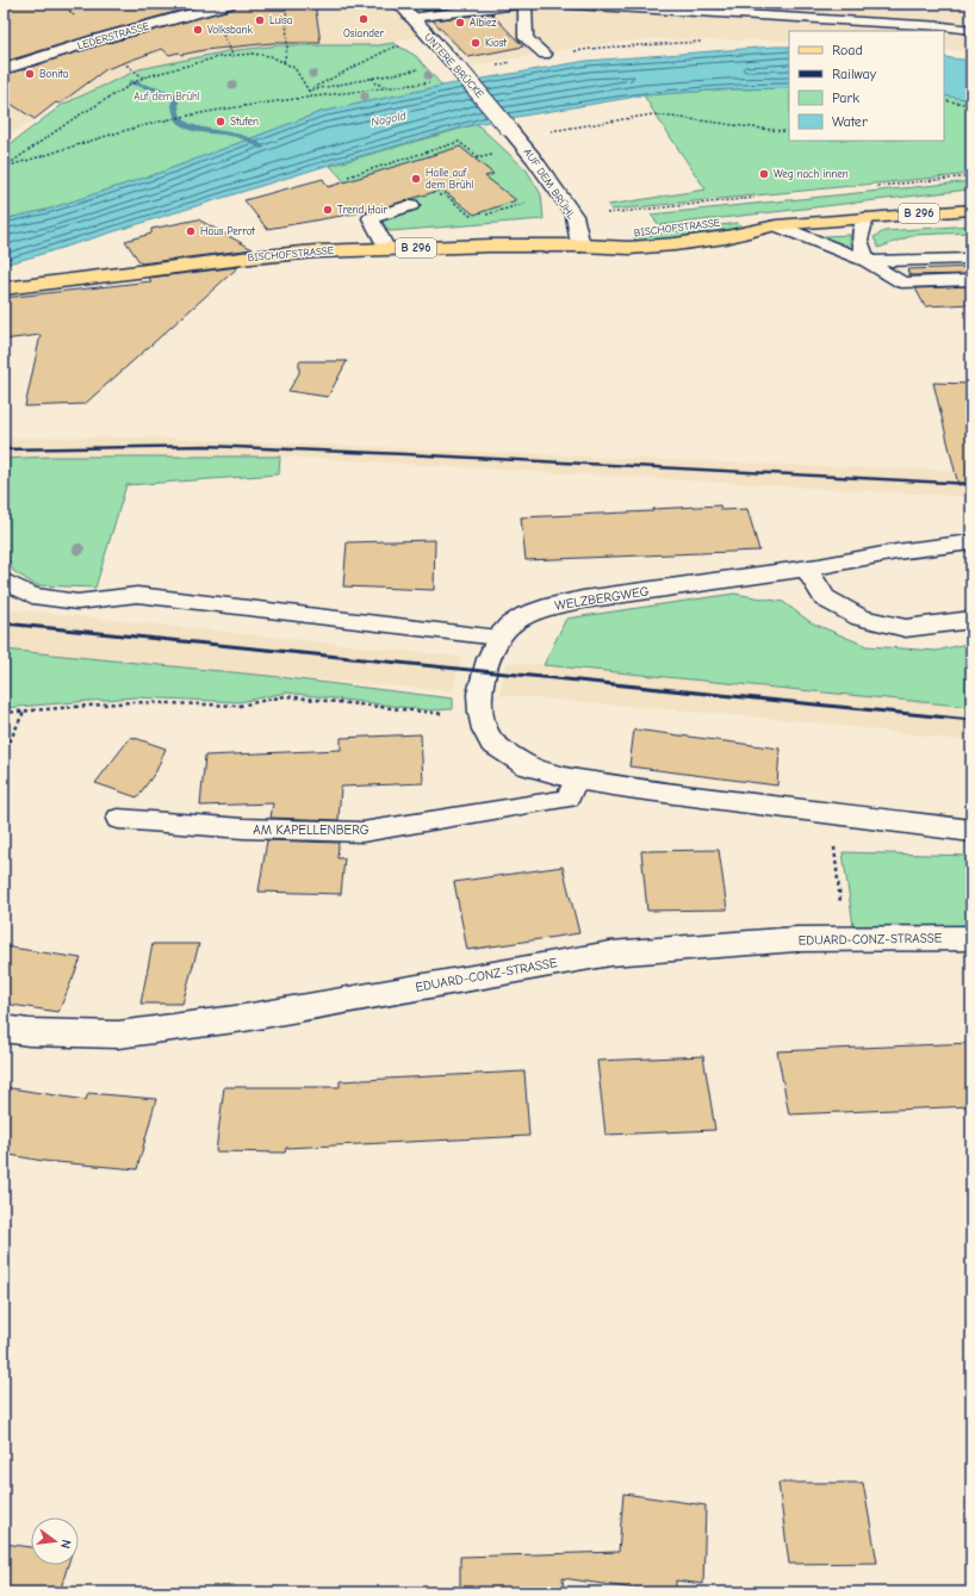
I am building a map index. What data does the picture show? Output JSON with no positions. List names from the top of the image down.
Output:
{
  "streets": {
    "main road": ["B 296", "BISCHOFSTRASSE"],
    "street": [
      "LEDERSTRASSE",
      "UNTERE BRÜCKE",
      "AUF DEM BRÜHL",
      "WELZBERGWEG",
      "EDUARD-CONZ-STRASSE"
    ],
    "lane": ["AM KAPELLENBERG"]
  },
  "crossings": [
    ["UNTERE BRÜCKE", "AUF DEM BRÜHL"],
    ["AUF DEM BRÜHL", "BISCHOFSTRASSE"],
    ["WELZBERGWEG", "AM KAPELLENBERG"]
  ],
  "water": ["Nagold"],
  "parks": ["Auf dem Brühl"],
  "places": [
    "Osiander",
    "Luisa",
    "Albiez",
    "Volksbank",
    "Kiost",
    "Bonita",
    "Stufen",
    "Weg nach innen",
    "Halle auf dem Brühl",
    "Trend Hair",
    "Haus Perrot"
  ],
  "legend": [
    "Road",
    "Railway",
    "Park",
    "Water"
  ],
  "north": "right"
}
